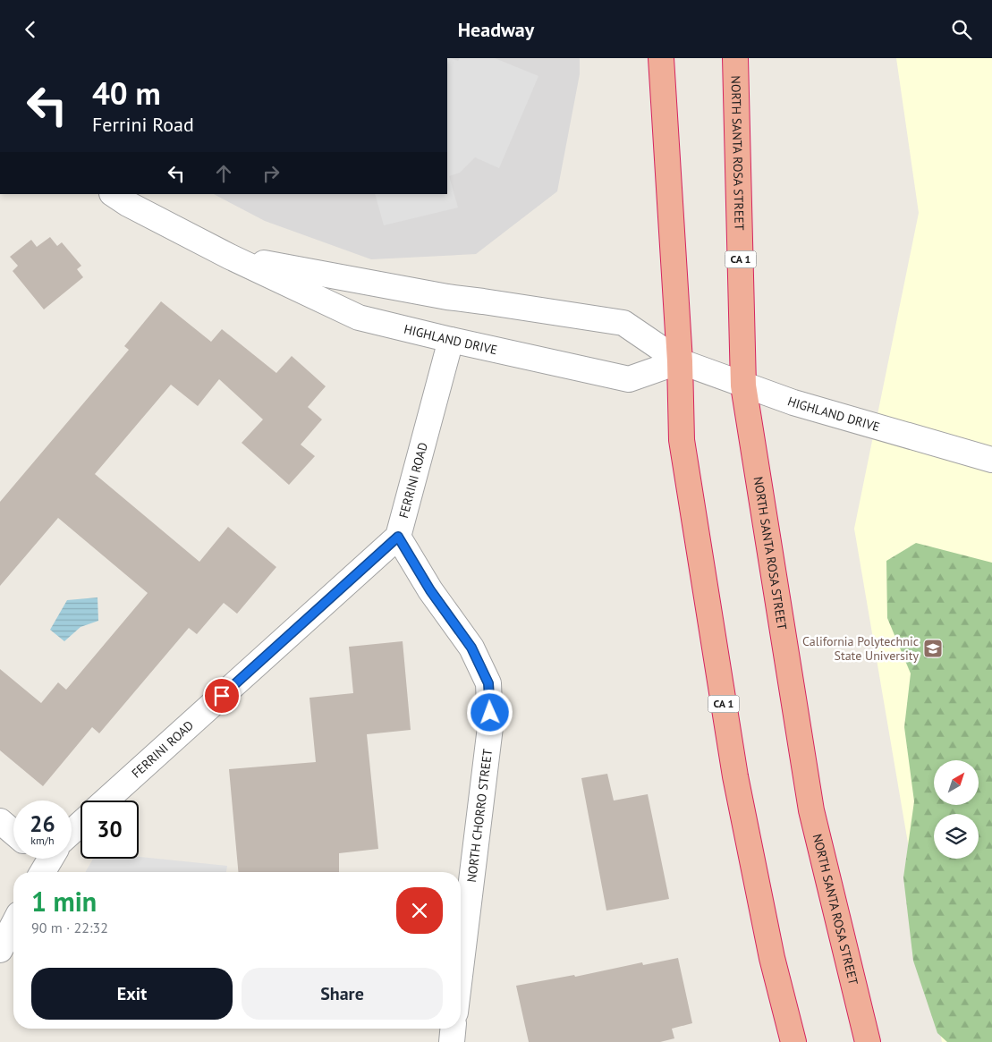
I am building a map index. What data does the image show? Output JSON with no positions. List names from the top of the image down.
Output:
{
  "streets": {
    "highway": ["NORTH SANTA ROSA STREET", "CA 1"],
    "street": ["HIGHLAND DRIVE", "FERRINI ROAD", "NORTH CHORRO STREET"]
  },
  "crossings": [
    ["NORTH SANTA ROSA STREET", "HIGHLAND DRIVE"],
    ["CA 1", "HIGHLAND DRIVE"],
    ["HIGHLAND DRIVE", "FERRINI ROAD"],
    ["FERRINI ROAD", "NORTH CHORRO STREET"]
  ],
  "places": {
    "school or university": ["California Polytechnic State University"]
  },
  "north": "top right",
  "page": {
    "header": "Headway",
    "turn": ["40 m", "Ferrini Road"],
    "speed": "26 km/h",
    "limit": "30",
    "heading": ["1 min", "90 m · 22:32"],
    "buttons": ["Exit", "Share"]
  }
}
